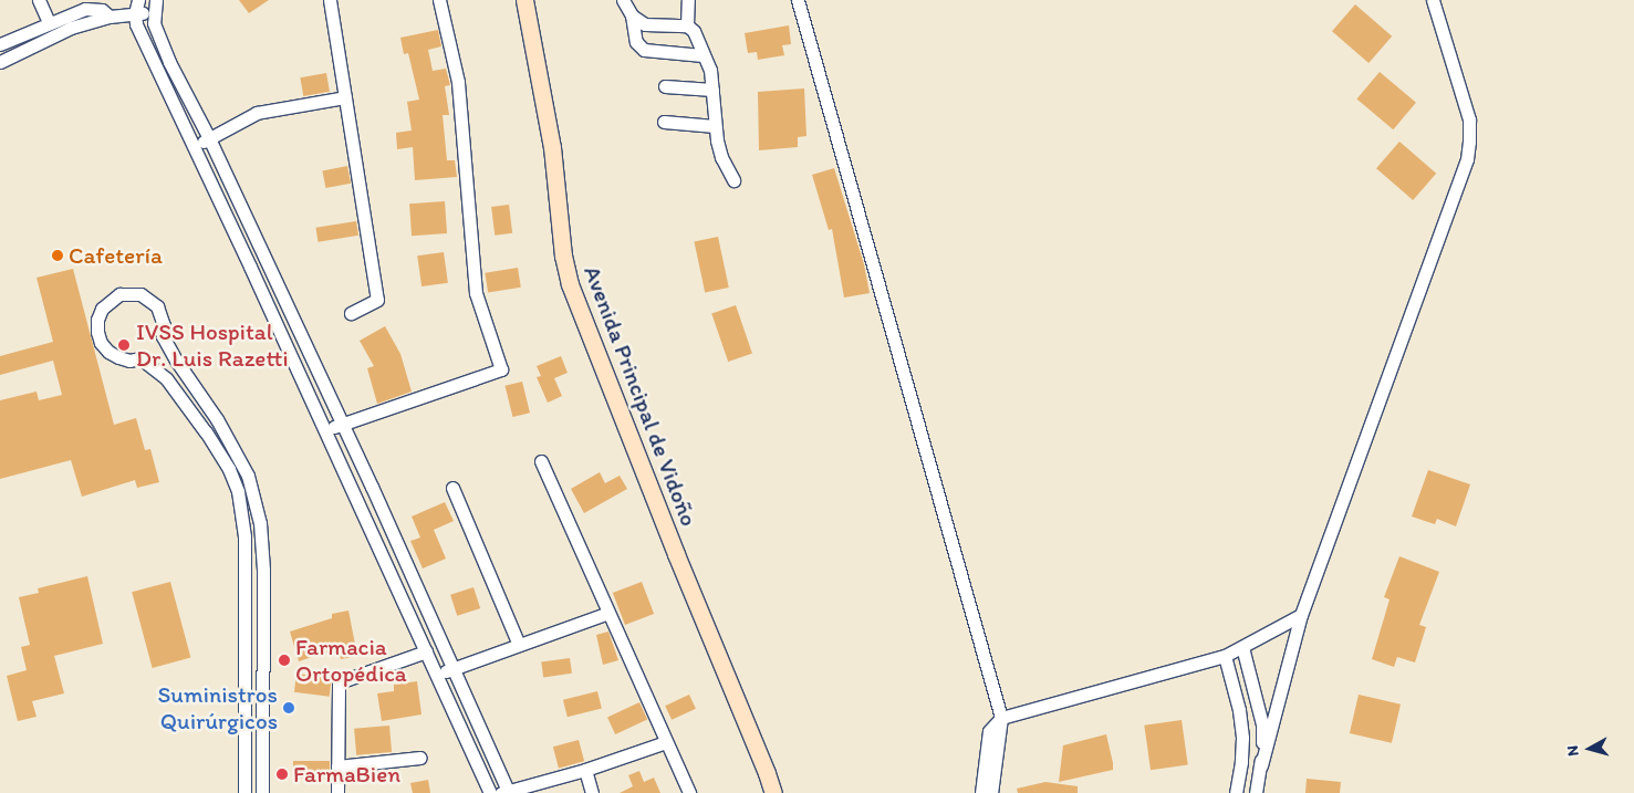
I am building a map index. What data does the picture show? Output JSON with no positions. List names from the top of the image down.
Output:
{
  "streets": {
    "main road": ["Avenida Principal de Vidoño"]
  },
  "places": [
    "Cafetería",
    "IVSS Hospital Dr. Luis Razetti",
    "Farmacia Ortopédica",
    "Suministros Quirúrgicos",
    "FarmaBien"
  ],
  "north": "left"
}
